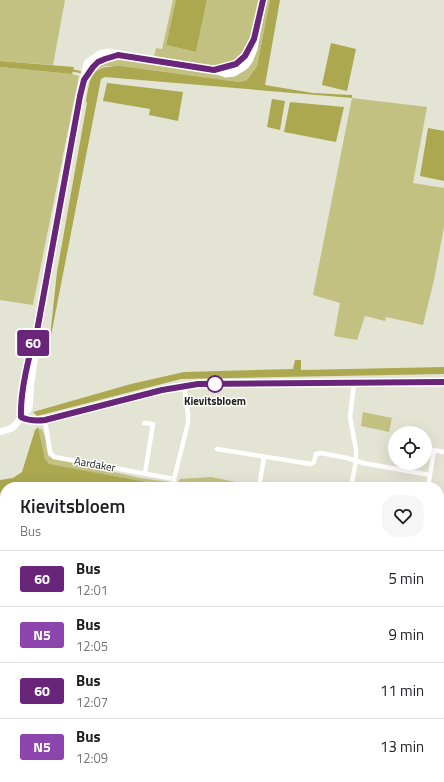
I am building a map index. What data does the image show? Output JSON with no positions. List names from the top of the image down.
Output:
{
  "streets": {
    "street": ["Aardaker"]
  },
  "places": ["Kievitsbloem"],
  "lines": ["bus line 60"],
  "page": {
    "on_map": "60",
    "heading": ["Kievitsbloem", "Bus"],
    "list": [
      {
        "mark": "60",
        "name": "Bus",
        "note": "12:01",
        "value": "5 min"
      },
      {
        "mark": "N5",
        "name": "Bus",
        "note": "12:05",
        "value": "9 min"
      },
      {
        "mark": "60",
        "name": "Bus",
        "note": "12:07",
        "value": "11 min"
      },
      {
        "mark": "N5",
        "name": "Bus",
        "note": "12:09",
        "value": "13 min"
      }
    ]
  }
}
